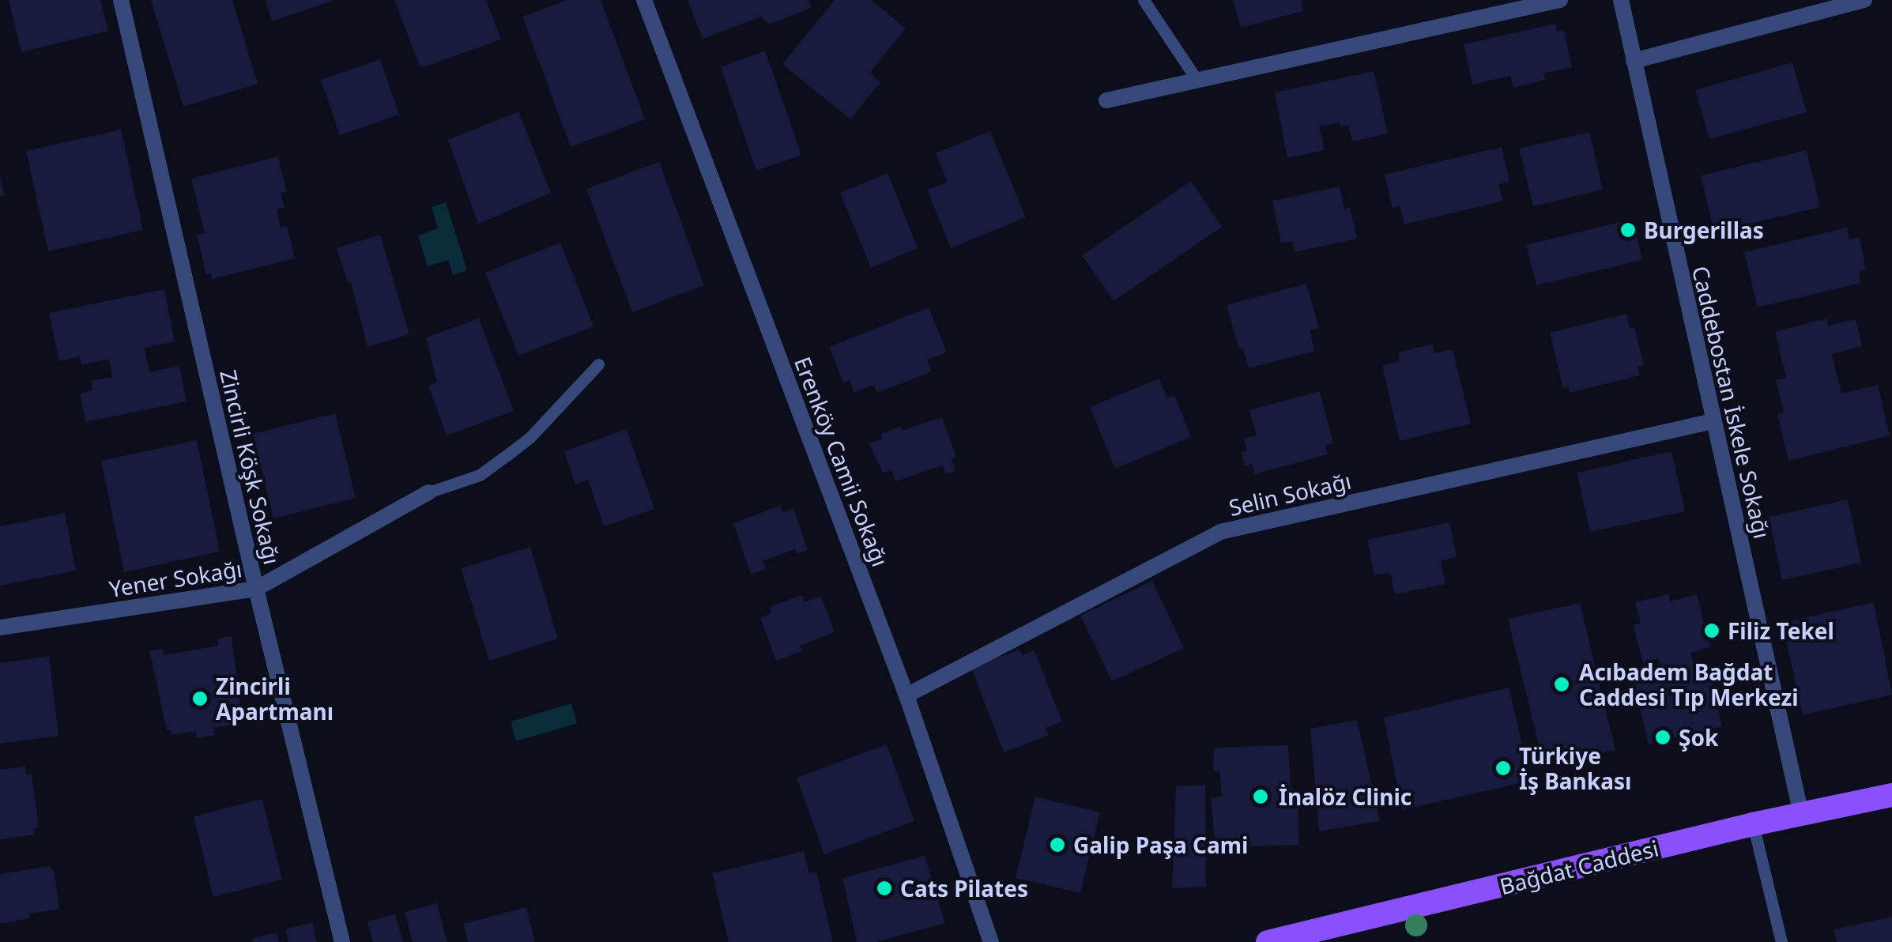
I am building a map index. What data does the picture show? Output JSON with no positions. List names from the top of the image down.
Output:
{
  "streets": {
    "main road": ["Bağdat Caddesi"],
    "street": [
      "Caddebostan İskele Sokağı",
      "Erenköy Camii Sokağı",
      "Zincirli Köşk Sokağı",
      "Selin Sokağı",
      "Yener Sokağı"
    ]
  },
  "crossings": [
    ["Caddebostan İskele Sokağı", "Selin Sokağı"],
    ["Caddebostan İskele Sokağı", "Bağdat Caddesi"],
    ["Erenköy Camii Sokağı", "Selin Sokağı"],
    ["Zincirli Köşk Sokağı", "Yener Sokağı"]
  ],
  "places": [
    "Burgerillas",
    "Filiz Tekel",
    "Acıbadem Bağdat Caddesi Tıp Merkezi",
    "Zincirli Apartmanı",
    "Şok",
    "Türkiye İş Bankası",
    "İnalöz Clinic",
    "Galip Paşa Cami",
    "Cats Pilates"
  ]
}
